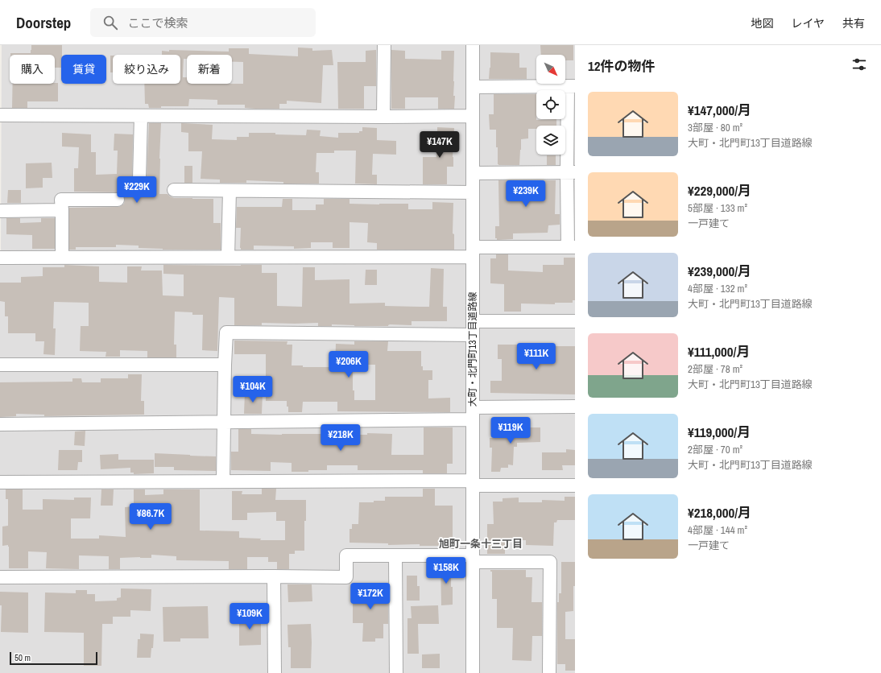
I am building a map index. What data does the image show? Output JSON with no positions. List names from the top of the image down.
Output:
{
  "streets": {
    "street": ["大町・北門町13丁目道路線"]
  },
  "districts": ["旭町一条十三丁目"],
  "scale_bar": "50 m",
  "north": "bottom right",
  "page": {
    "header": "Doorstep",
    "search": "ここで検索",
    "nav": ["地図", "レイヤ", "共有"],
    "heading": "12件の物件",
    "chip": [
      "購入",
      "賃貸",
      "絞り込み",
      "新着"
    ],
    "list": [
      {
        "name": "¥147,000/月",
        "note": "3部屋 · 80 m² · 大町・北門町13丁目道路線"
      },
      {
        "name": "¥229,000/月",
        "note": "5部屋 · 133 m² · 一戸建て"
      },
      {
        "name": "¥239,000/月",
        "note": "4部屋 · 132 m² · 大町・北門町13丁目道路線"
      },
      {
        "name": "¥111,000/月",
        "note": "2部屋 · 78 m² · 大町・北門町13丁目道路線"
      },
      {
        "name": "¥119,000/月",
        "note": "2部屋 · 70 m² · 大町・北門町13丁目道路線"
      },
      {
        "name": "¥218,000/月",
        "note": "4部屋 · 144 m² · 一戸建て"
      }
    ],
    "price": [
      "¥147K",
      "¥229K",
      "¥239K",
      "¥111K",
      "¥206K",
      "¥104K",
      "¥119K",
      "¥218K",
      "¥86.7K",
      "¥158K",
      "¥172K",
      "¥109K"
    ],
    "scale": "50 m"
  }
}
